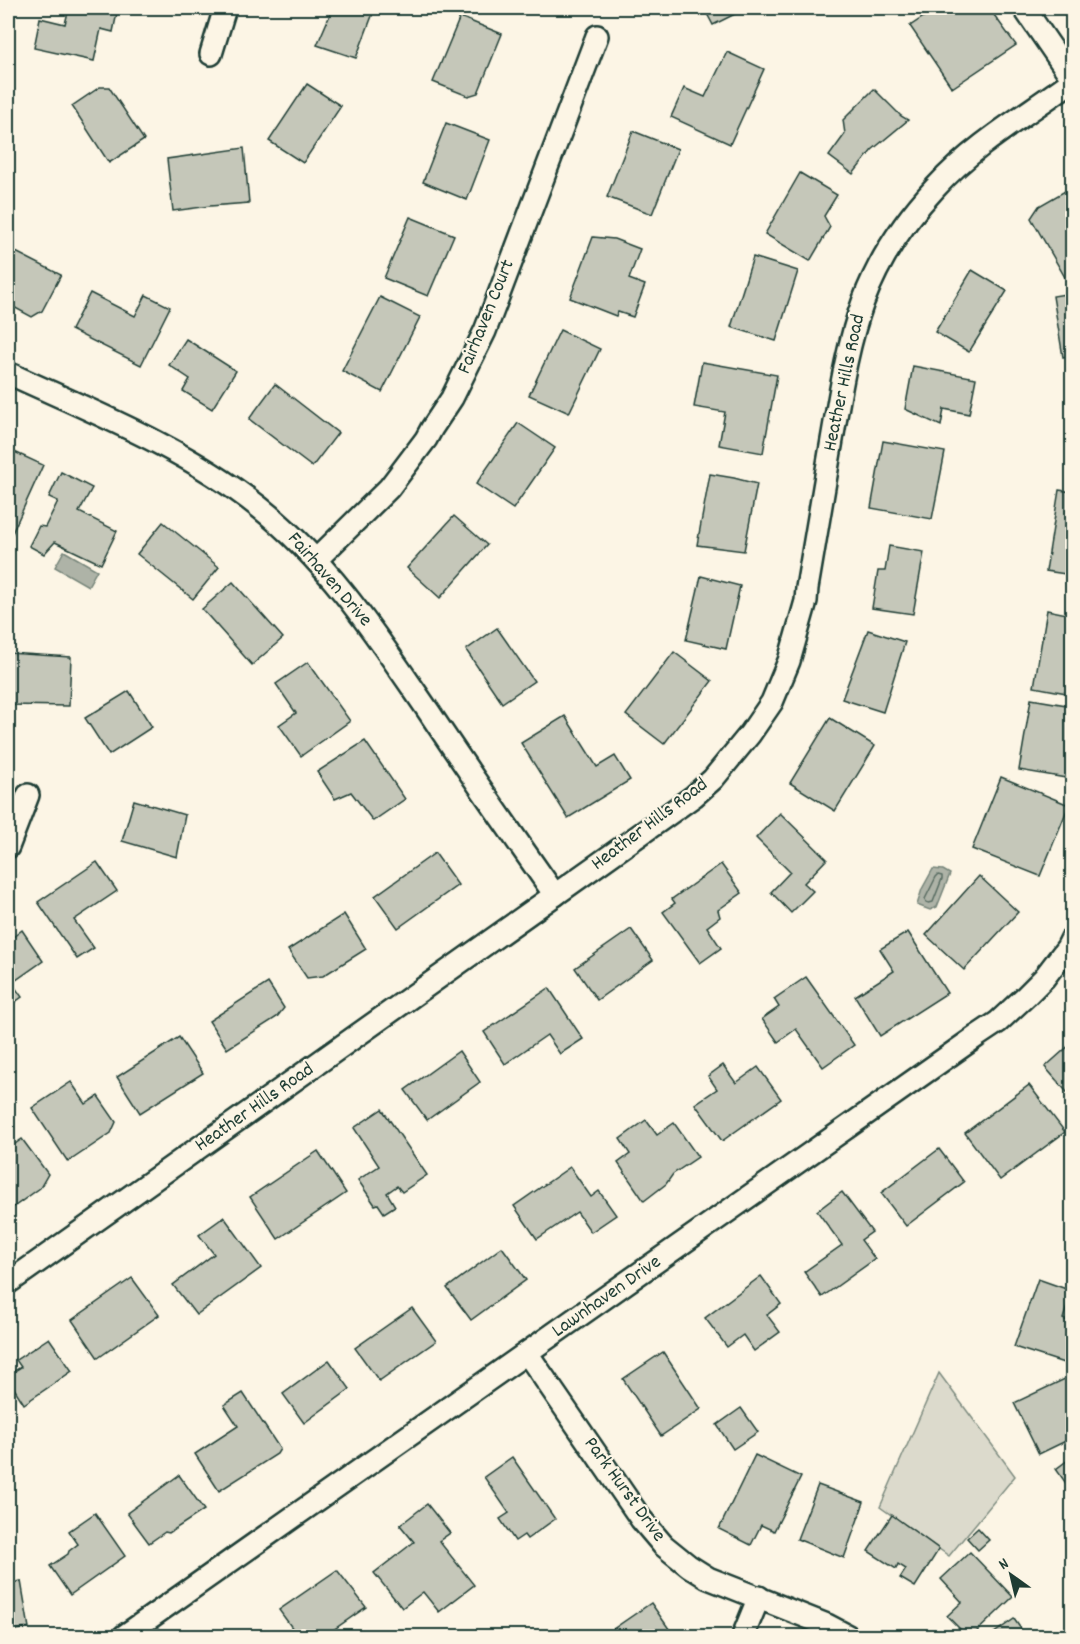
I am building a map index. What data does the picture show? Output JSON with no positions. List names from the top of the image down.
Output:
{
  "streets": {
    "street": [
      "Fairhaven Court",
      "Heather Hills Road",
      "Fairhaven Drive",
      "Lawnhaven Drive",
      "Park Hurst Drive"
    ]
  },
  "crossings": [
    ["Fairhaven Court", "Fairhaven Drive"],
    ["Heather Hills Road", "Fairhaven Drive"],
    ["Lawnhaven Drive", "Park Hurst Drive"]
  ],
  "north": "top left"
}
